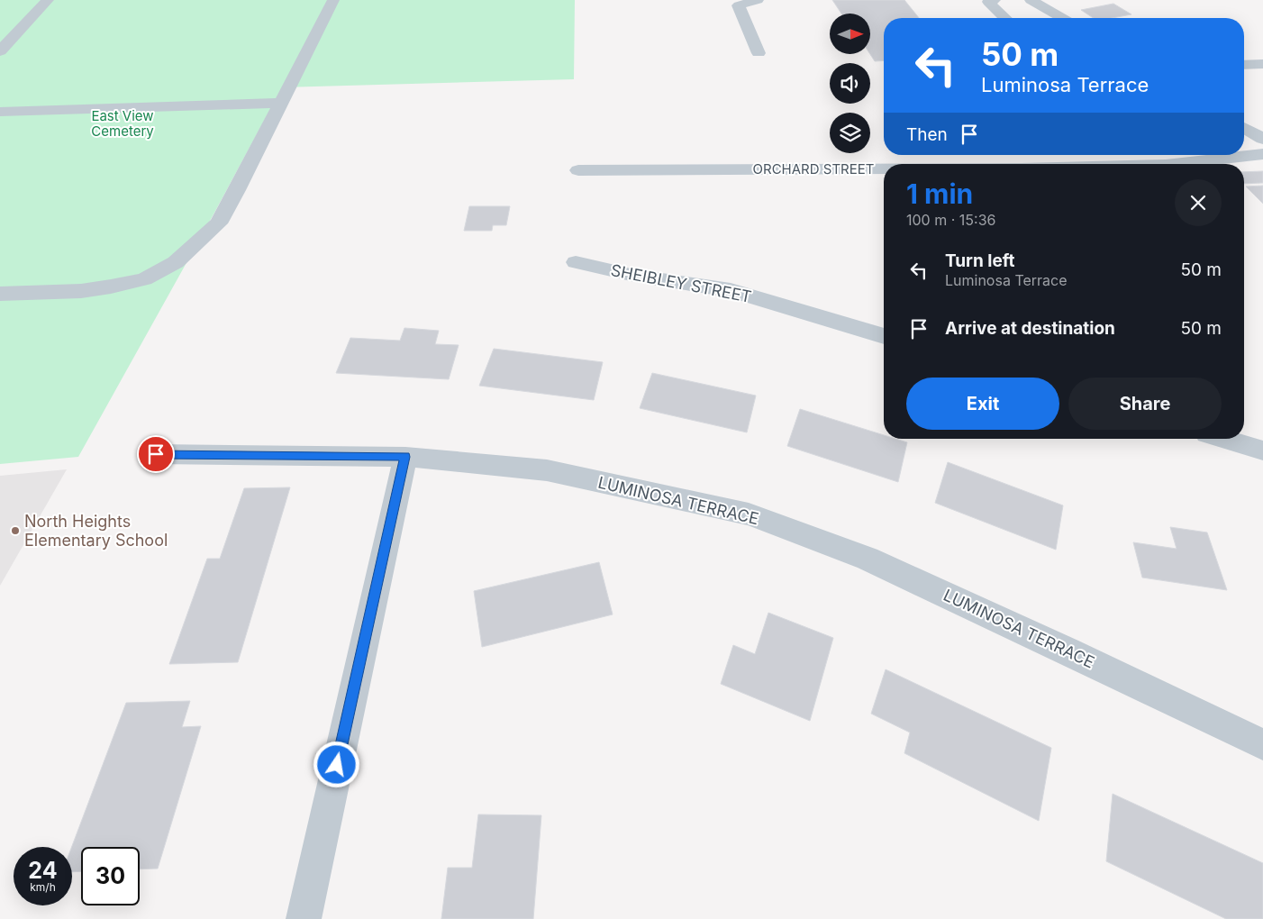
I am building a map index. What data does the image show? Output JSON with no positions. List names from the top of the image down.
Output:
{
  "streets": {
    "street": ["ORCHARD STREET", "SHEIBLEY STREET", "LUMINOSA TERRACE"]
  },
  "parks": ["East View Cemetery"],
  "places": ["North Heights Elementary School"],
  "north": "right",
  "page": {
    "turn": ["50 m", "Luminosa Terrace"],
    "then": "Then",
    "heading": ["1 min", "100 m · 15:36"],
    "list": [
      {
        "name": "Turn left",
        "note": "Luminosa Terrace",
        "value": "50 m"
      },
      {
        "name": "Arrive at destination",
        "value": "50 m"
      }
    ],
    "buttons": ["Exit", "Share"],
    "speed": "24 km/h",
    "limit": "30"
  }
}
